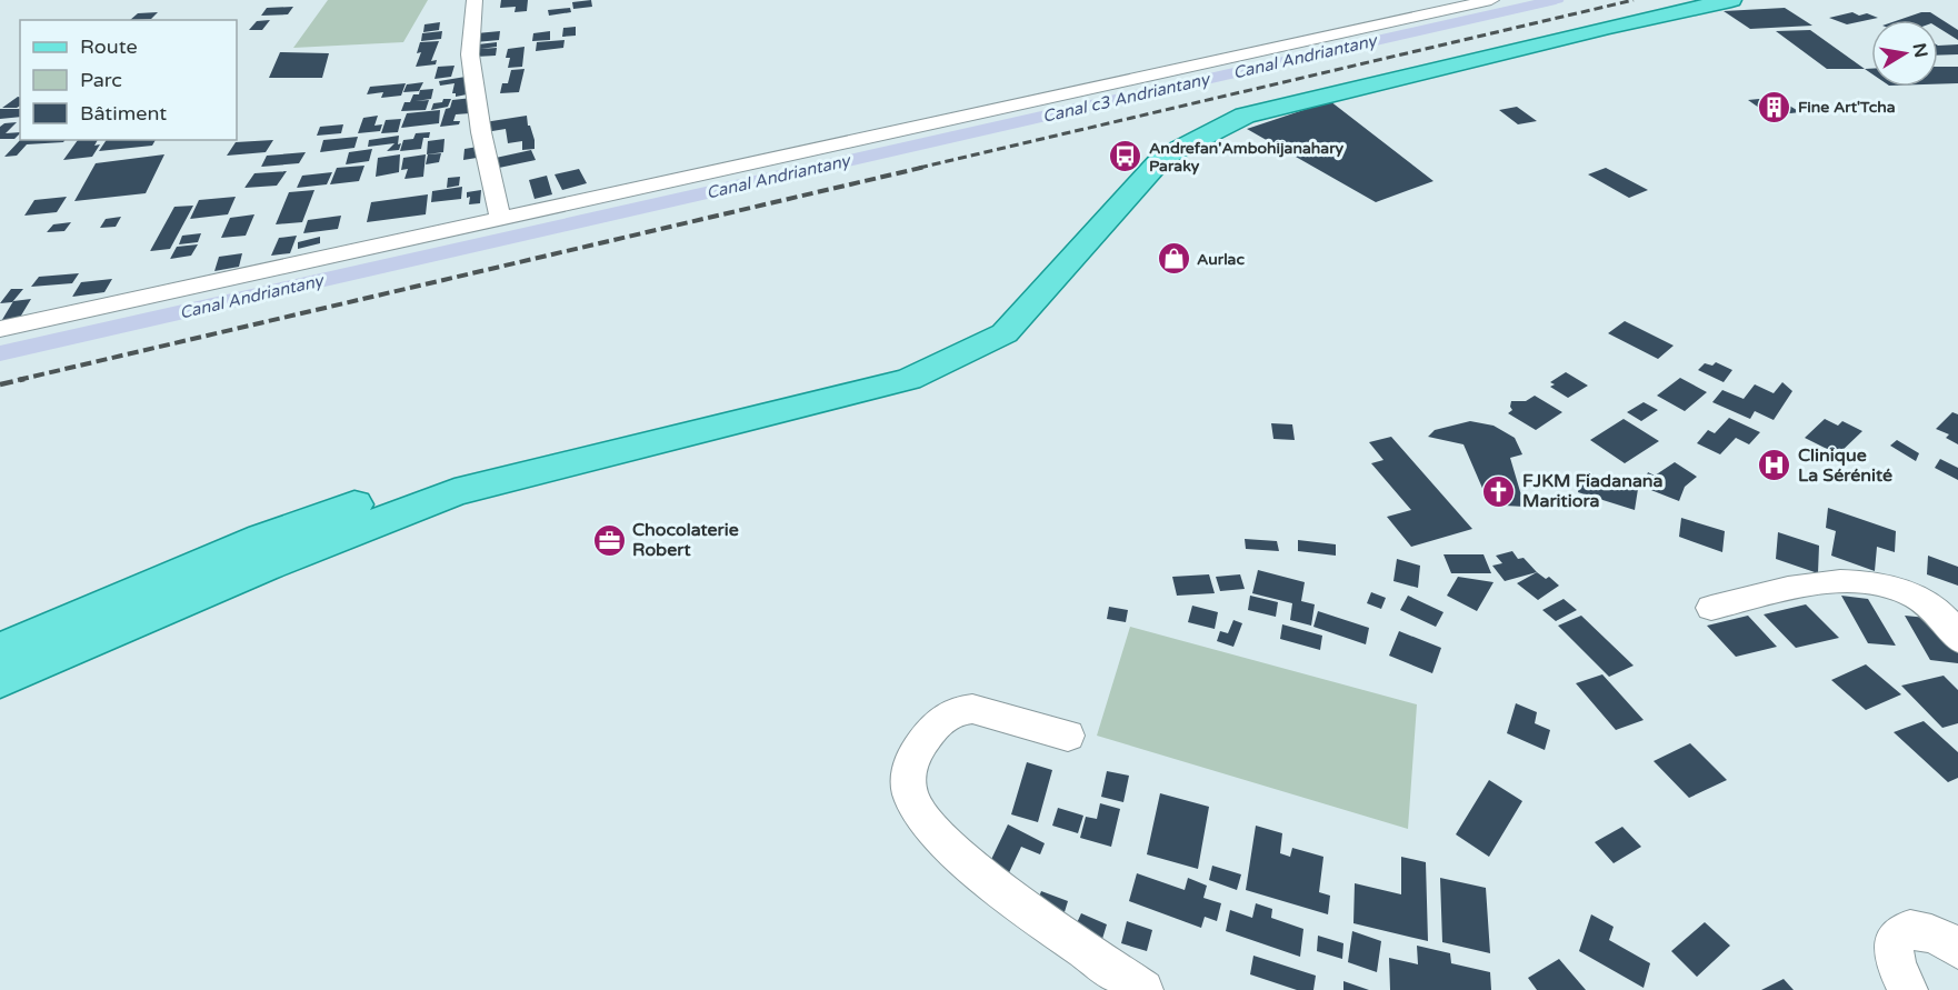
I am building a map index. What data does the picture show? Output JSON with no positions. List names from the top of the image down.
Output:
{
  "water": ["Canal Andriantany", "Canal c3 Andriantany"],
  "places": {
    "building": ["Fine Art'Tcha"],
    "bus stop": ["Andrefan'Ambohijanahary Paraky"],
    "shop": ["Aurlac"],
    "hospital": ["Clinique La Sérénité"],
    "church": ["FJKM Fiadanana Maritiora"],
    "office": ["Chocolaterie Robert"]
  },
  "legend": ["Route", "Parc", "Bâtiment"],
  "north": "right"
}
